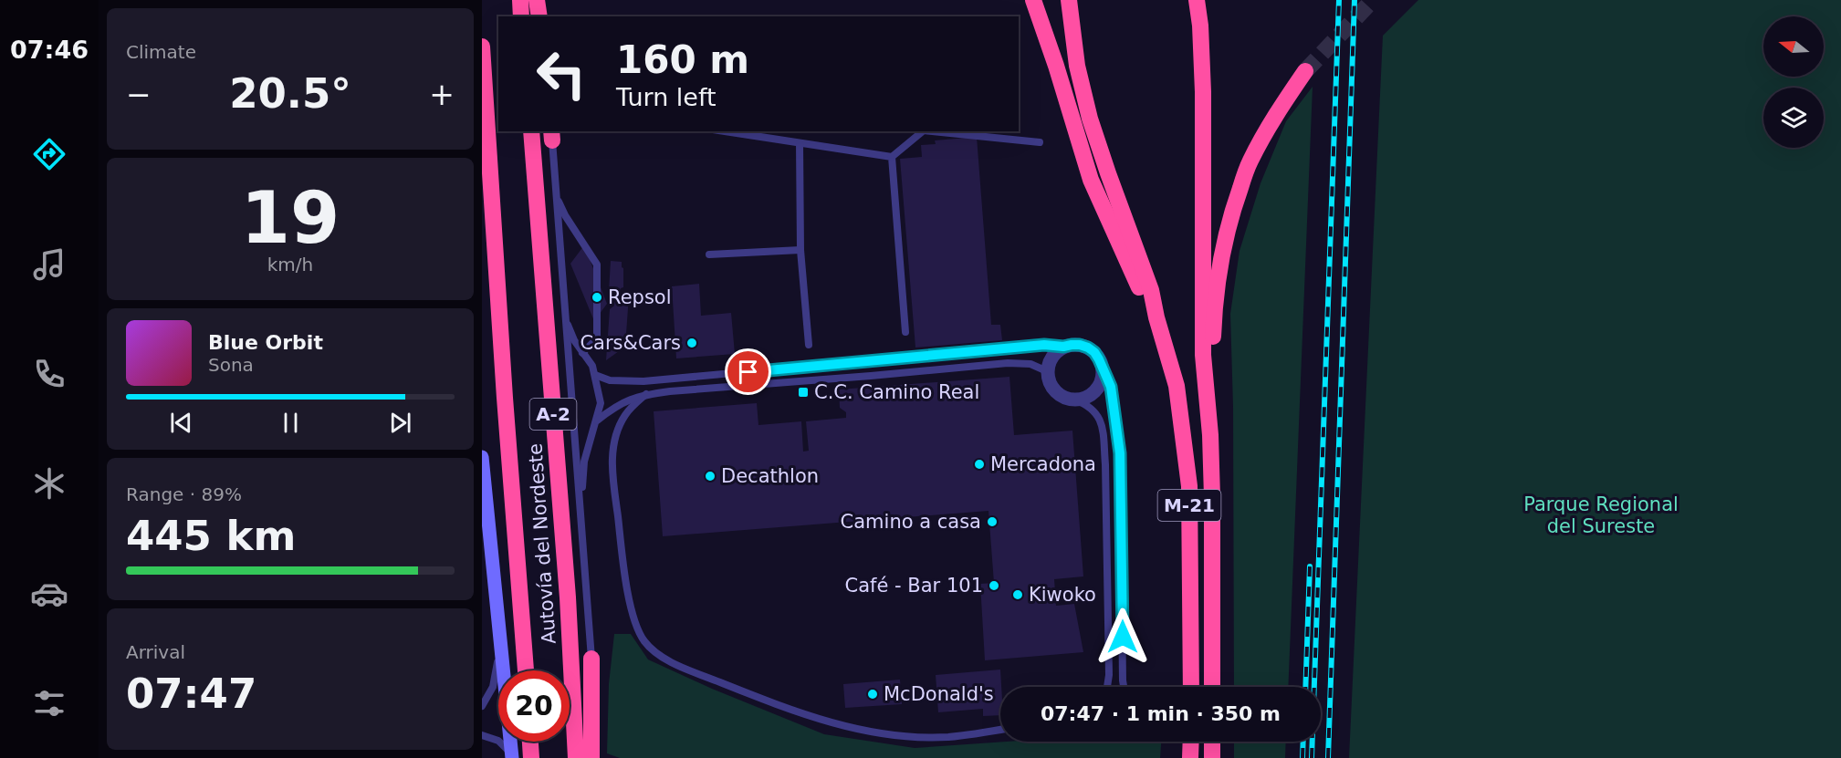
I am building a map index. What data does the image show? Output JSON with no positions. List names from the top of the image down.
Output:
{
  "streets": {
    "highway": ["A-2", "M-21", "Autovía del Nordeste"]
  },
  "parks": ["Parque Regional del Sureste"],
  "places": {
    "other": [
      "Repsol",
      "Cars&Cars",
      "Mercadona",
      "Decathlon",
      "Camino a casa",
      "Café - Bar 101",
      "Kiwoko",
      "McDonald's"
    ],
    "transit": ["C.C. Camino Real"]
  },
  "north": "left",
  "page": {
    "tabs": "07:46",
    "tile": [
      "Climate",
      ["19", "km/h"],
      ["Range · 89%", "445 km"],
      ["Arrival", "07:47"]
    ],
    "turn": ["160 m", "Turn left"],
    "heat": ["−", "20.5°", "+"],
    "song": ["Blue Orbit", "Sona"],
    "limit": "20",
    "trip": "07:47 · 1 min · 350 m"
  }
}
